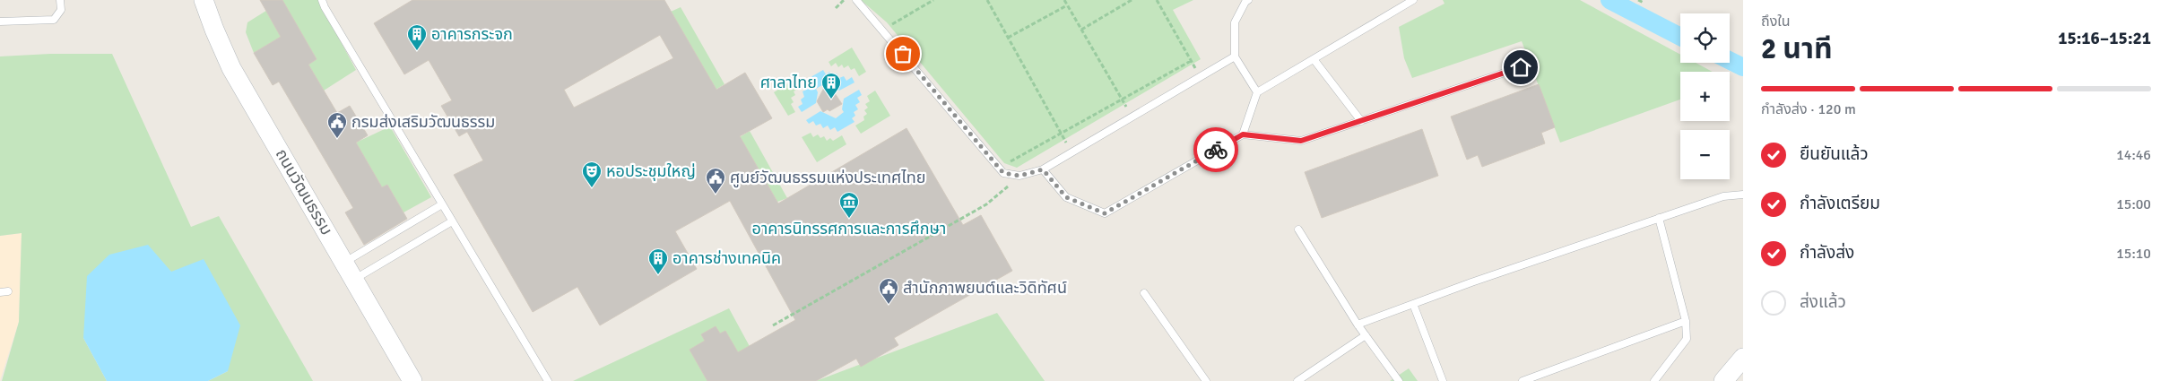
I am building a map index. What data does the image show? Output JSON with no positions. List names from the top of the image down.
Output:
{
  "streets": {
    "street": ["ถนนวัฒนธรรม"]
  },
  "places": {
    "building": ["อาคารกระจก", "ศาลาไทย", "อาคารช่างเทคนิค"],
    "public building": ["กรมส่งเสริมวัฒนธรรม", "ศูนย์วัฒนธรรมแห่งประเทศไทย", "สำนักภาพยนต์และวิดิทัศน์"],
    "theatre": ["หอประชุมใหญ่"],
    "museum": ["อาคารนิทรรศการและการศึกษา"]
  },
  "page": {
    "heading": ["2 นาที", "ถึงใน", "15:16–15:21"],
    "map_buttons": ["+", "−"],
    "bar": "กำลังส่ง · 120 m",
    "list": [
      ["ยืนยันแล้ว", "14:46"],
      ["กำลังเตรียม", "15:00"],
      ["กำลังส่ง", "15:10"],
      "ส่งแล้ว"
    ]
  }
}
